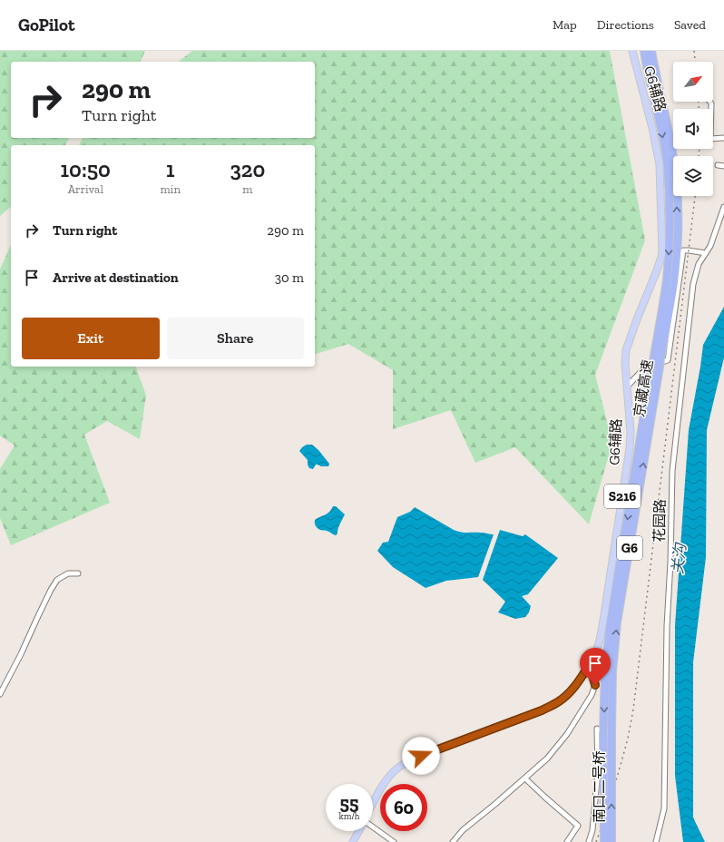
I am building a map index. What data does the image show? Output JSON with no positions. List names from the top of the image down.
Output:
{
  "streets": {
    "highway": ["京藏高速", "G6", "南口二号桥"],
    "main road": ["G6辅路", "S216"],
    "street": ["花园路"]
  },
  "crossings": [
    ["京藏高速", "南口二号桥"]
  ],
  "one_way": ["京藏高速"],
  "water": ["关沟"],
  "north": "top right",
  "page": {
    "header": "GoPilot",
    "nav": ["Map", "Directions", "Saved"],
    "turn": ["290 m", "Turn right"],
    "eta": [
      "10:50",
      "Arrival",
      "1",
      "min",
      "320",
      "m"
    ],
    "list": [
      {
        "name": "Turn right",
        "value": "290 m"
      },
      {
        "name": "Arrive at destination",
        "value": "30 m"
      }
    ],
    "buttons": ["Exit", "Share"],
    "speed": "55 km/h",
    "limit": "60"
  }
}
